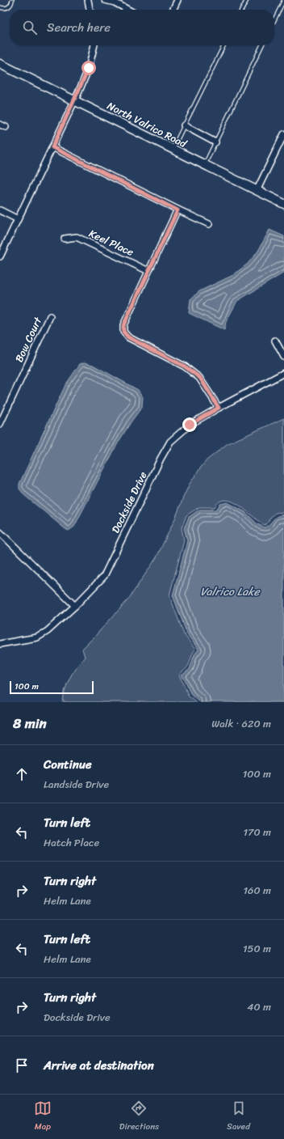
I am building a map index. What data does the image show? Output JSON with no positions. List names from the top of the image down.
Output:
{
  "streets": {
    "street": [
      "North Valrico Road",
      "Keel Place",
      "Bow Court",
      "Dockside Drive"
    ]
  },
  "water": ["Valrico Lake"],
  "scale_bar": "100 m",
  "page": {
    "search": "Search here",
    "scale": "100 m",
    "heading": ["8 min", "Walk · 620 m"],
    "list": [
      ["Continue", "Landside Drive", "100 m"],
      ["Turn left", "Hatch Place", "170 m"],
      ["Turn right", "Helm Lane", "160 m"],
      ["Turn left", "Helm Lane", "150 m"],
      ["Turn right", "Dockside Drive", "40 m"],
      "Arrive at destination"
    ],
    "nav": ["Map", "Directions", "Saved"]
  }
}
